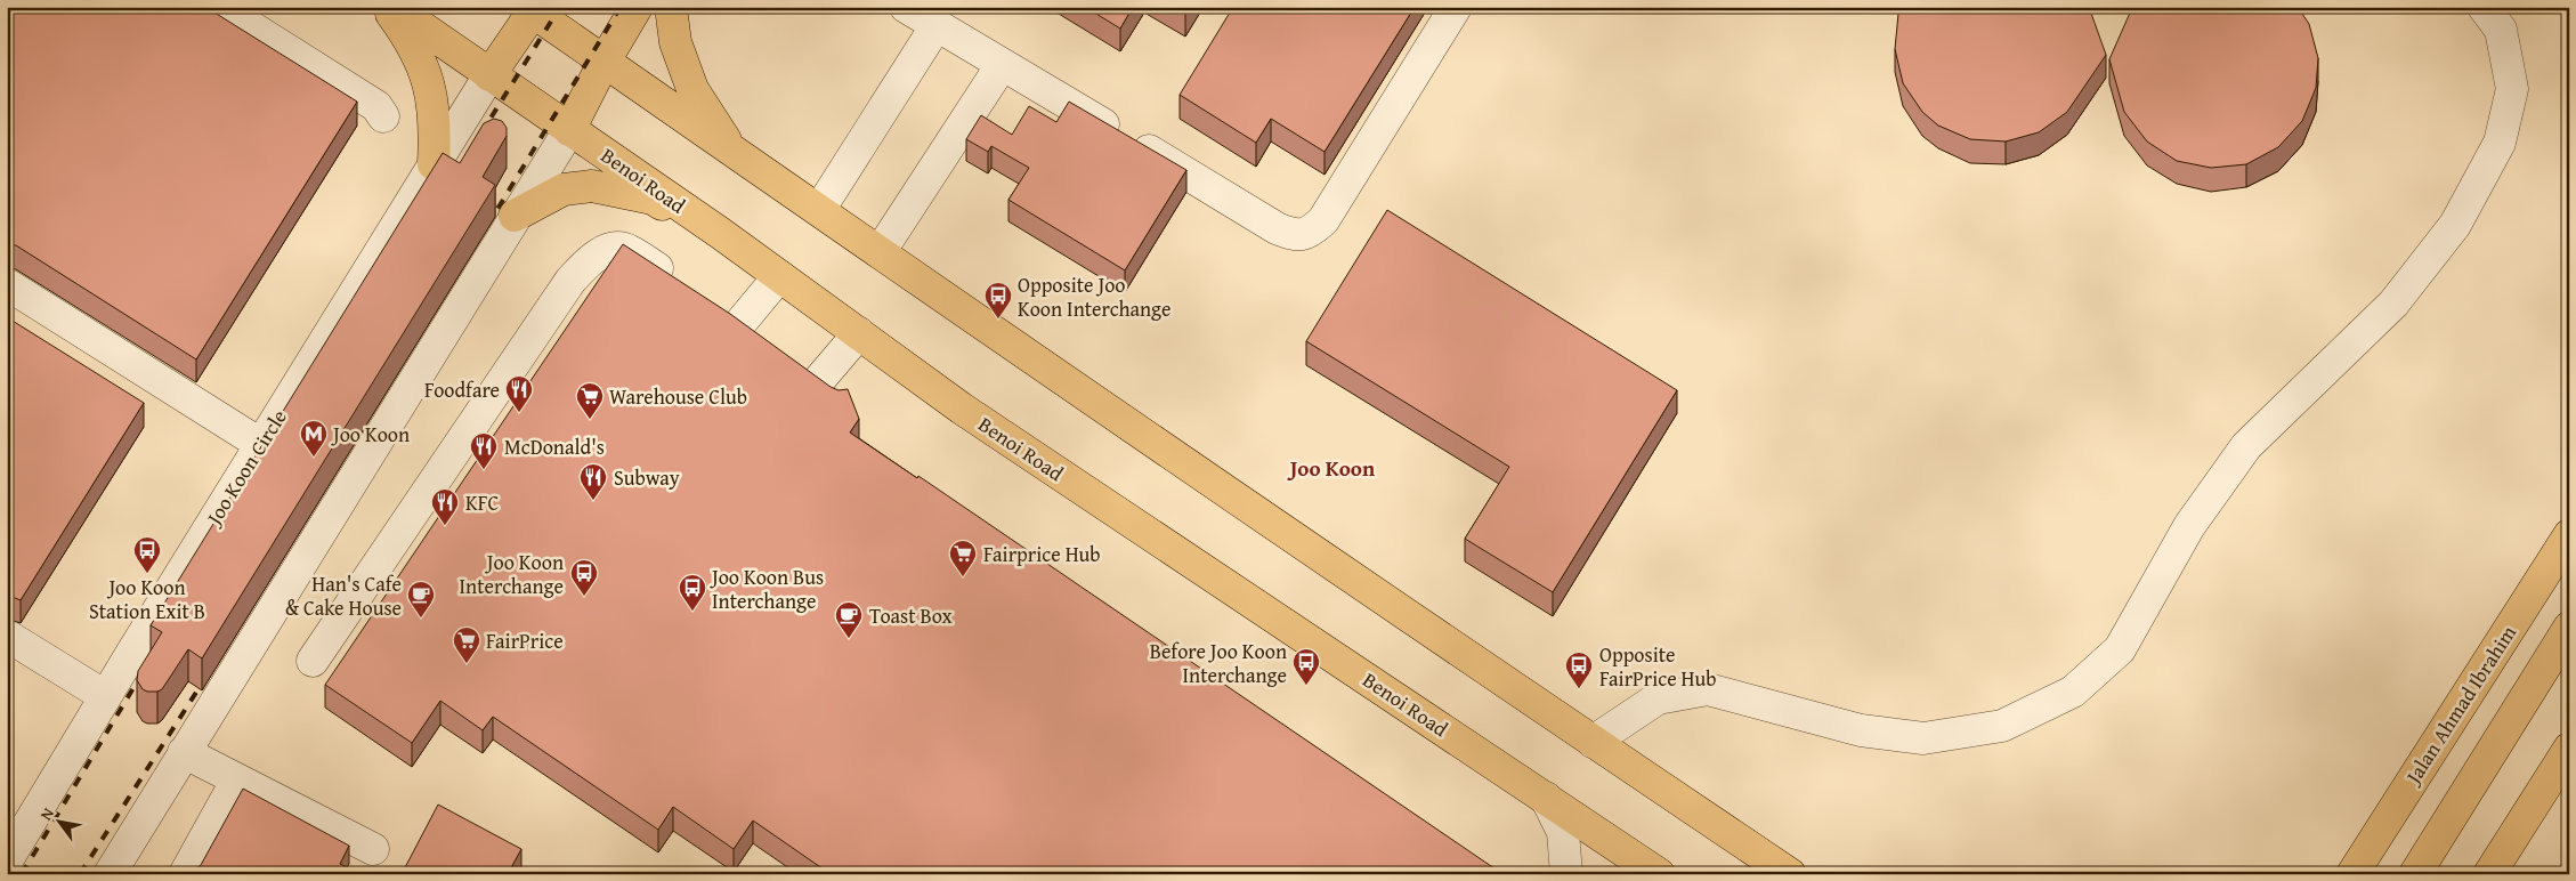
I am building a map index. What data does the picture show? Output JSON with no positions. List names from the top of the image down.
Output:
{
  "streets": {
    "main road": ["Benoi Road", "Jalan Ahmad Ibrahim"],
    "street": ["Joo Koon Circle"]
  },
  "crossings": [
    ["Benoi Road", "Joo Koon Circle"]
  ],
  "districts": ["Joo Koon"],
  "places": {
    "bus stop": [
      "Opposite Joo Koon Interchange",
      "Joo Koon Station Exit B",
      "Joo Koon Interchange",
      "Joo Koon Bus Interchange",
      "Before Joo Koon Interchange",
      "Opposite FairPrice Hub"
    ],
    "restaurant": [
      "Foodfare",
      "McDonald's",
      "Subway",
      "KFC"
    ],
    "supermarket": ["Warehouse Club", "Fairprice Hub", "FairPrice"],
    "metro station": ["Joo Koon"],
    "cafe": ["Han's Cafe & Cake House", "Toast Box"]
  },
  "north": "top left"
}
